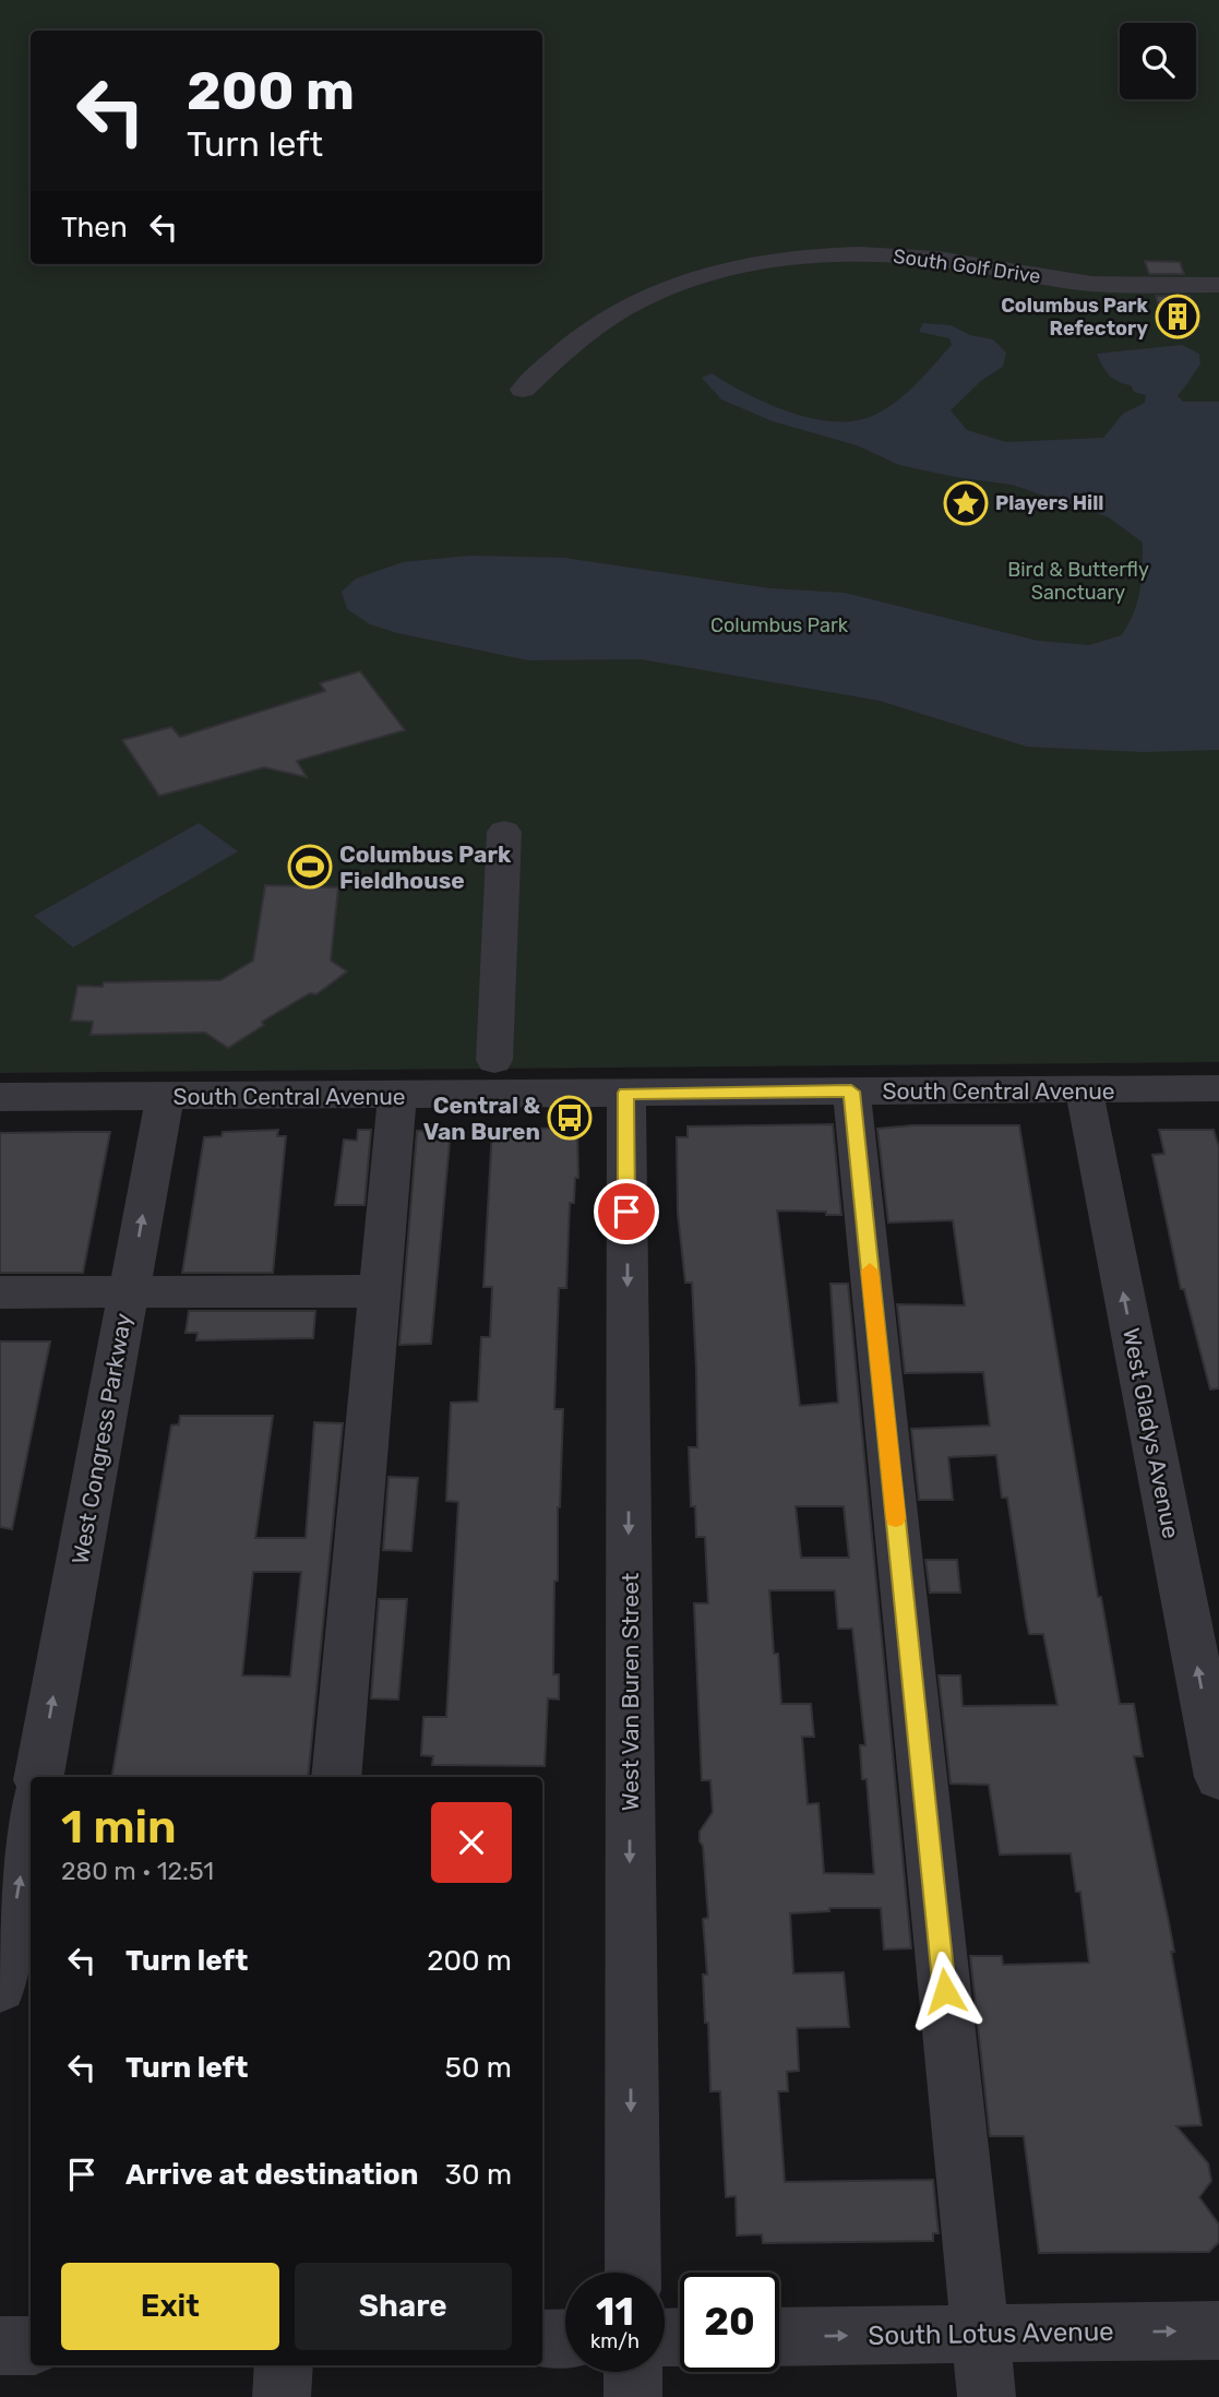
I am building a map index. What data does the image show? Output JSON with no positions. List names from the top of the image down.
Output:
{
  "streets": {
    "street": [
      "South Golf Drive",
      "South Central Avenue",
      "West Gladys Avenue",
      "West Congress Parkway",
      "West Van Buren Street",
      "South Lotus Avenue"
    ]
  },
  "crossings": [
    ["South Central Avenue", "West Gladys Avenue"],
    ["South Central Avenue", "West Congress Parkway"],
    ["South Central Avenue", "West Van Buren Street"]
  ],
  "one_way": ["South Lotus Avenue"],
  "parks": ["Bird & Butterfly Sanctuary", "Columbus Park"],
  "places": {
    "building": ["Columbus Park Refectory"],
    "place": ["Players Hill"],
    "sports": ["Columbus Park Fieldhouse"],
    "bus stop": ["Central & Van Buren"]
  },
  "page": {
    "turn": ["200 m", "Turn left"],
    "then": "Then",
    "heading": ["1 min", "280 m · 12:51"],
    "list": [
      {
        "name": "Turn left",
        "value": "200 m"
      },
      {
        "name": "Turn left",
        "value": "50 m"
      },
      {
        "name": "Arrive at destination",
        "value": "30 m"
      }
    ],
    "buttons": ["Exit", "Share"],
    "speed": "11 km/h",
    "limit": "20"
  }
}
